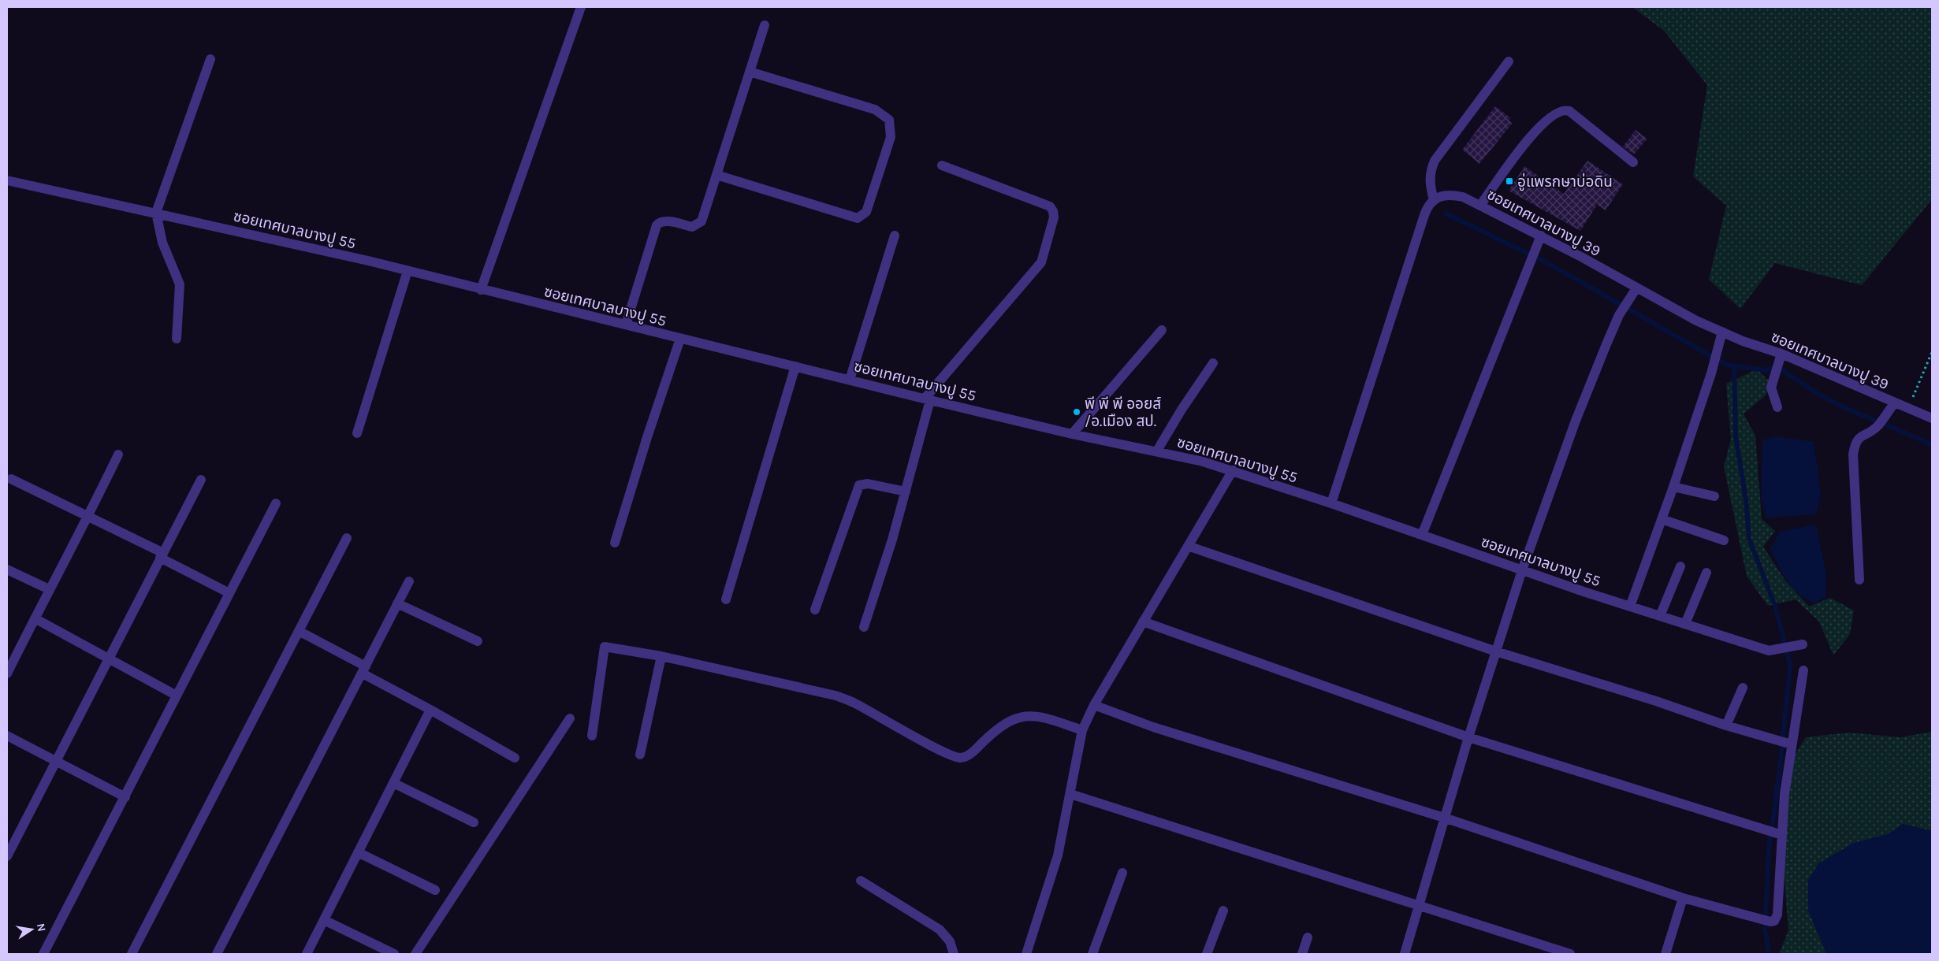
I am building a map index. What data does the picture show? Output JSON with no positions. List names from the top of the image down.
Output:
{
  "streets": {
    "street": ["ซอยเทศบาลบางปู 39", "ซอยเทศบาลบางปู 55"]
  },
  "places": {
    "transit": ["อู่แพรกษาบ่อดิน"],
    "other": ["พี พี พี ออยส์ /อ.เมือง สป."]
  },
  "north": "right"
}
